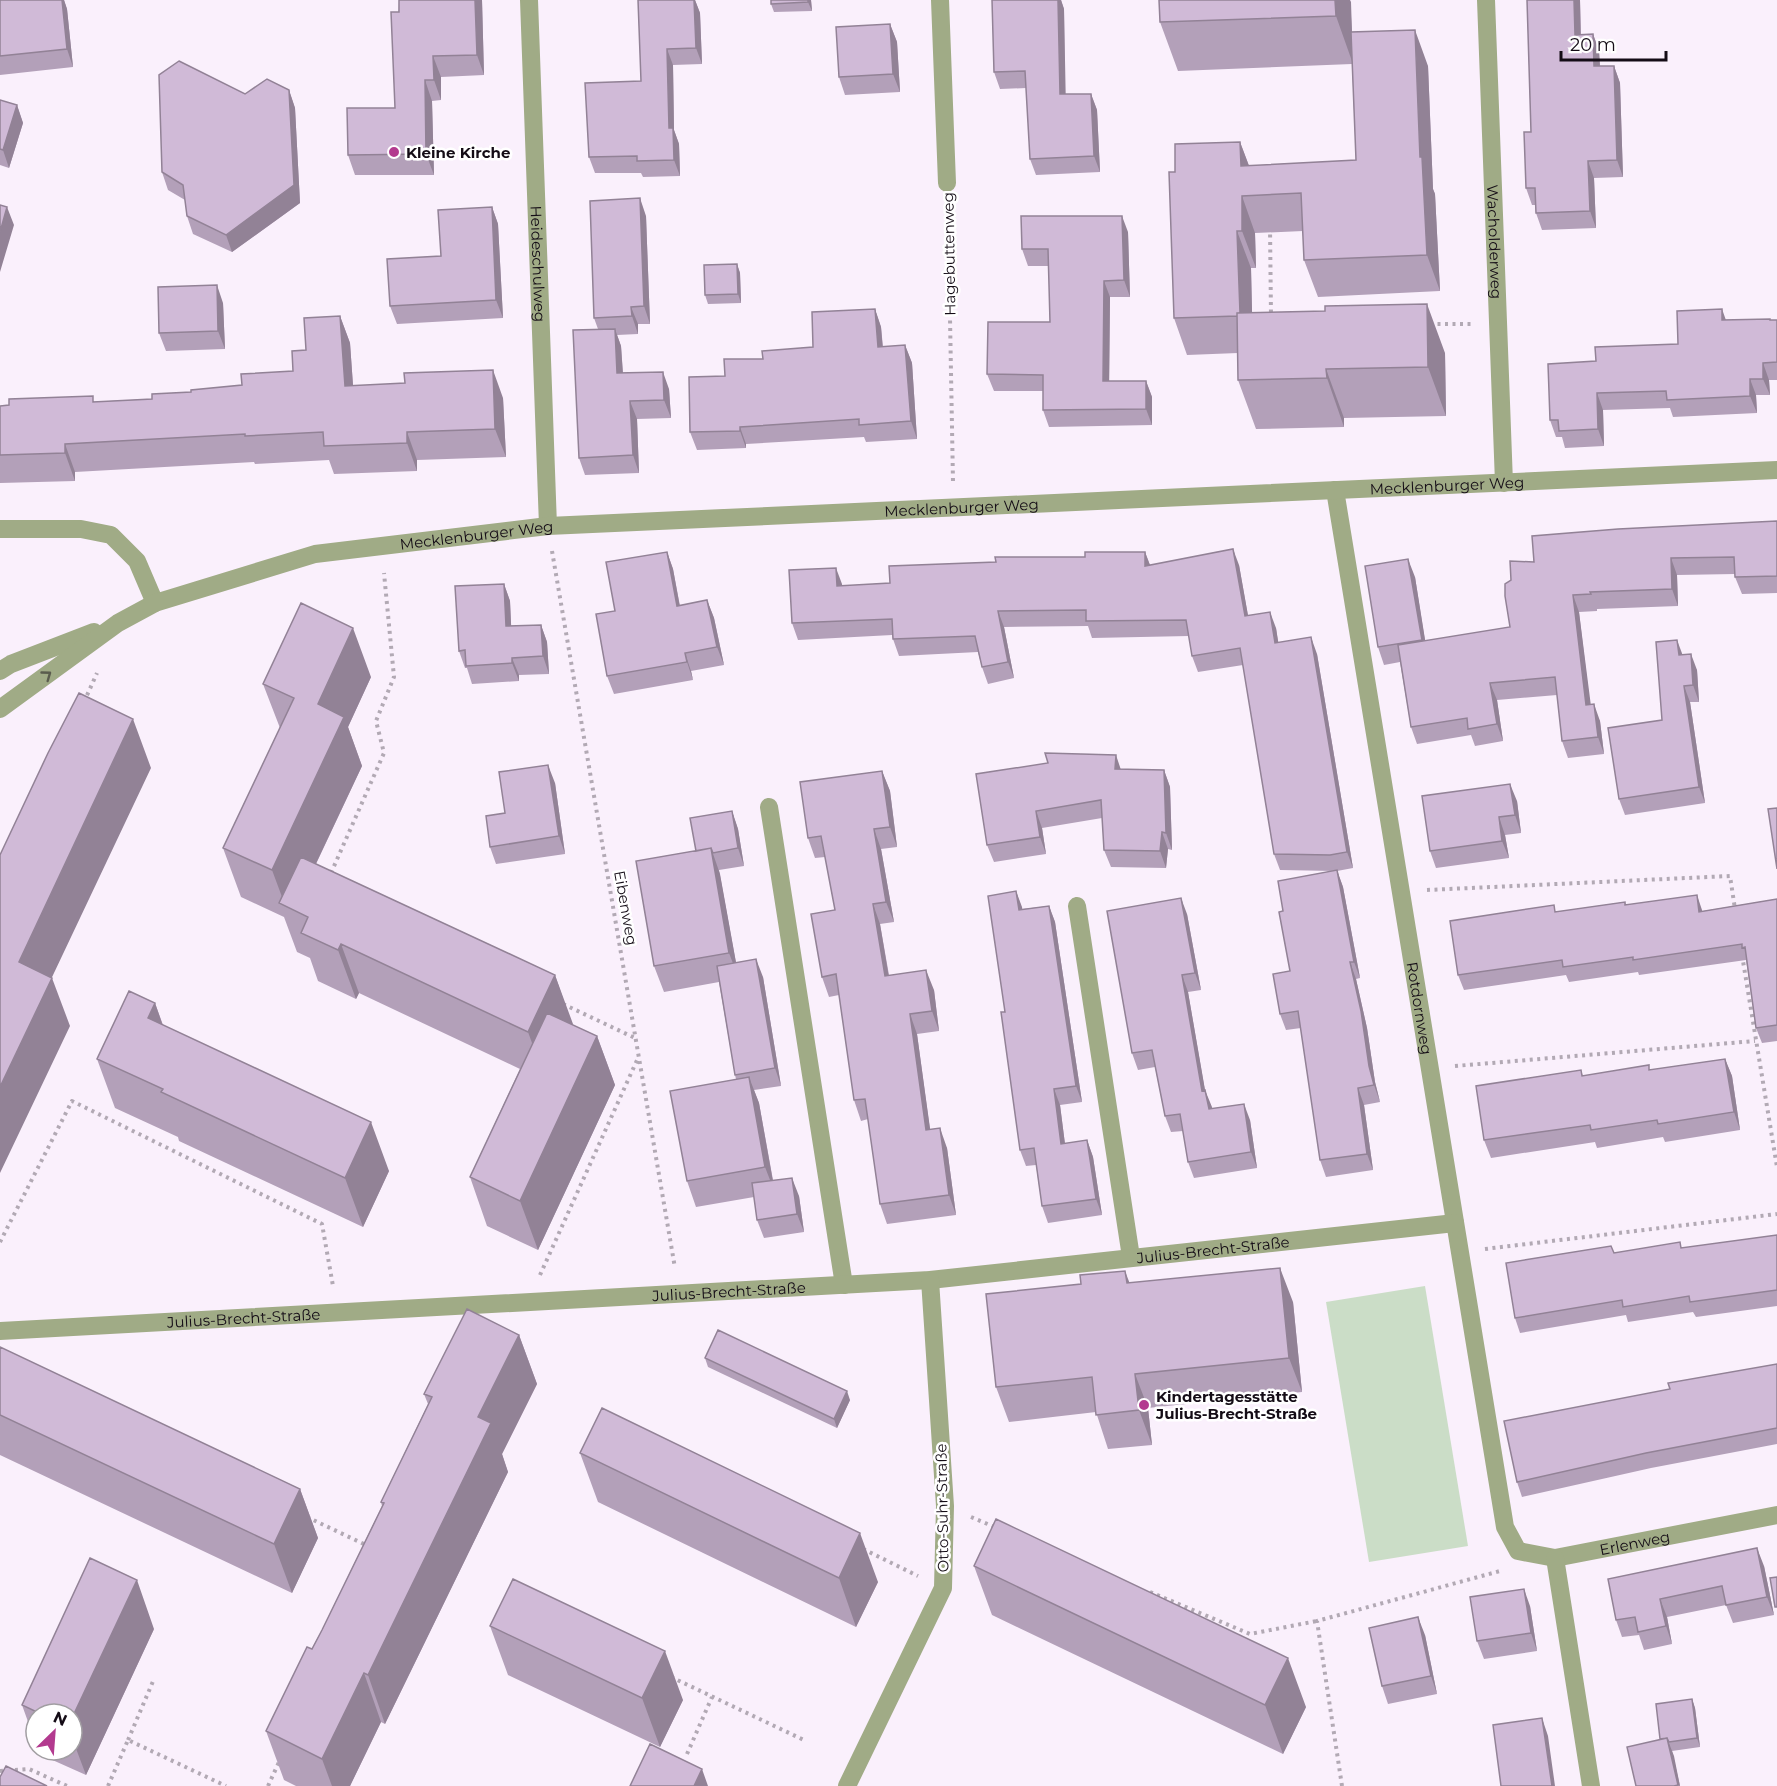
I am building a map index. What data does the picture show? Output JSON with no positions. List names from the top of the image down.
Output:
{
  "streets": {
    "street": [
      "Wacholderweg",
      "Hagebuttenweg",
      "Heideschulweg",
      "Mecklenburger Weg",
      "Rotdornweg",
      "Julius-Brecht-Straße",
      "Otto-Suhr-Straße",
      "Erlenweg"
    ],
    "path": ["Eibenweg"]
  },
  "crossings": [
    ["Wacholderweg", "Mecklenburger Weg"],
    ["Hagebuttenweg", "Mecklenburger Weg"],
    ["Heideschulweg", "Mecklenburger Weg"],
    ["Heideschulweg", "Eibenweg"],
    ["Mecklenburger Weg", "Eibenweg"],
    ["Mecklenburger Weg", "Rotdornweg"],
    ["Eibenweg", "Julius-Brecht-Straße"],
    ["Rotdornweg", "Julius-Brecht-Straße"],
    ["Rotdornweg", "Erlenweg"],
    ["Julius-Brecht-Straße", "Otto-Suhr-Straße"]
  ],
  "places": ["Kleine Kirche", "Kindertagesstätte Julius-Brecht-Straße"],
  "scale_bar": "20 m",
  "north": "top right"
}
